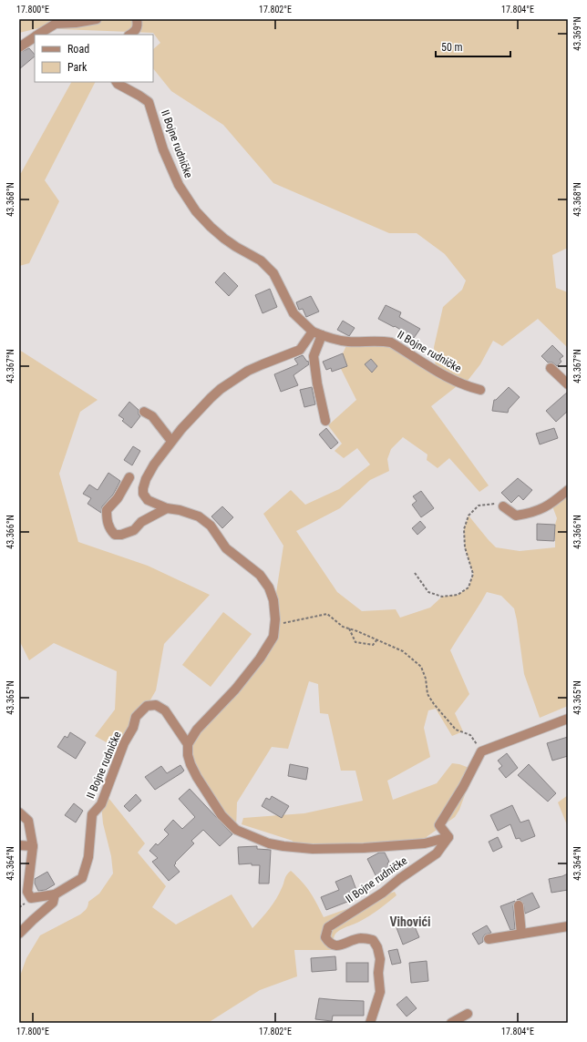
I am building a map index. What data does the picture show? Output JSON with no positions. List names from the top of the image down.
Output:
{
  "streets": {
    "street": ["II Bojne rudničke"]
  },
  "districts": ["Vihovići"],
  "legend": ["Road", "Park"],
  "scale_bar": "50 m",
  "coordinates": [
    "17.800°E",
    "17.802°E",
    "17.804°E",
    "43.369°N",
    "43.368°N",
    "43.367°N",
    "43.366°N",
    "43.365°N",
    "43.364°N"
  ]
}
